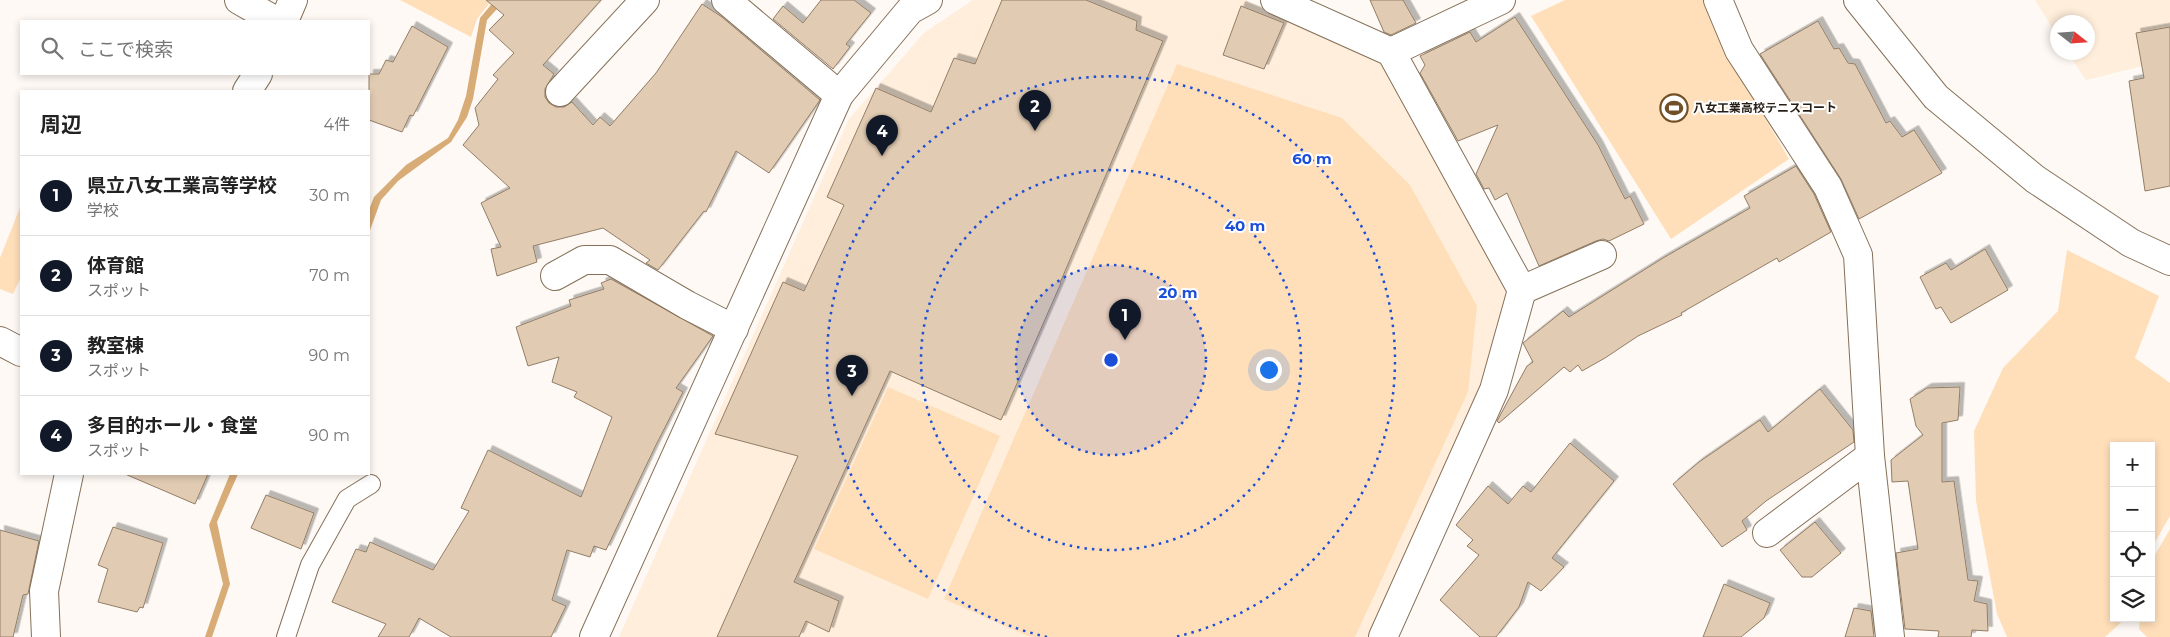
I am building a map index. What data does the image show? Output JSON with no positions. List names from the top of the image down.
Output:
{
  "places": {
    "sports": ["八女工業高校テニスコート"]
  },
  "north": "right",
  "page": {
    "search": "ここで検索",
    "pins": [
      "2",
      "4",
      "1",
      "3"
    ],
    "heading": ["周辺", "4件"],
    "list": [
      {
        "mark": "1",
        "name": "県立八女工業高等学校",
        "note": "学校",
        "value": "30 m"
      },
      {
        "mark": "2",
        "name": "体育館",
        "note": "スポット",
        "value": "70 m"
      },
      {
        "mark": "3",
        "name": "教室棟",
        "note": "スポット",
        "value": "90 m"
      },
      {
        "mark": "4",
        "name": "多目的ホール・食堂",
        "note": "スポット",
        "value": "90 m"
      }
    ],
    "map_buttons": ["+", "−"]
  },
  "rings": ["60 m", "40 m", "20 m"]
}
